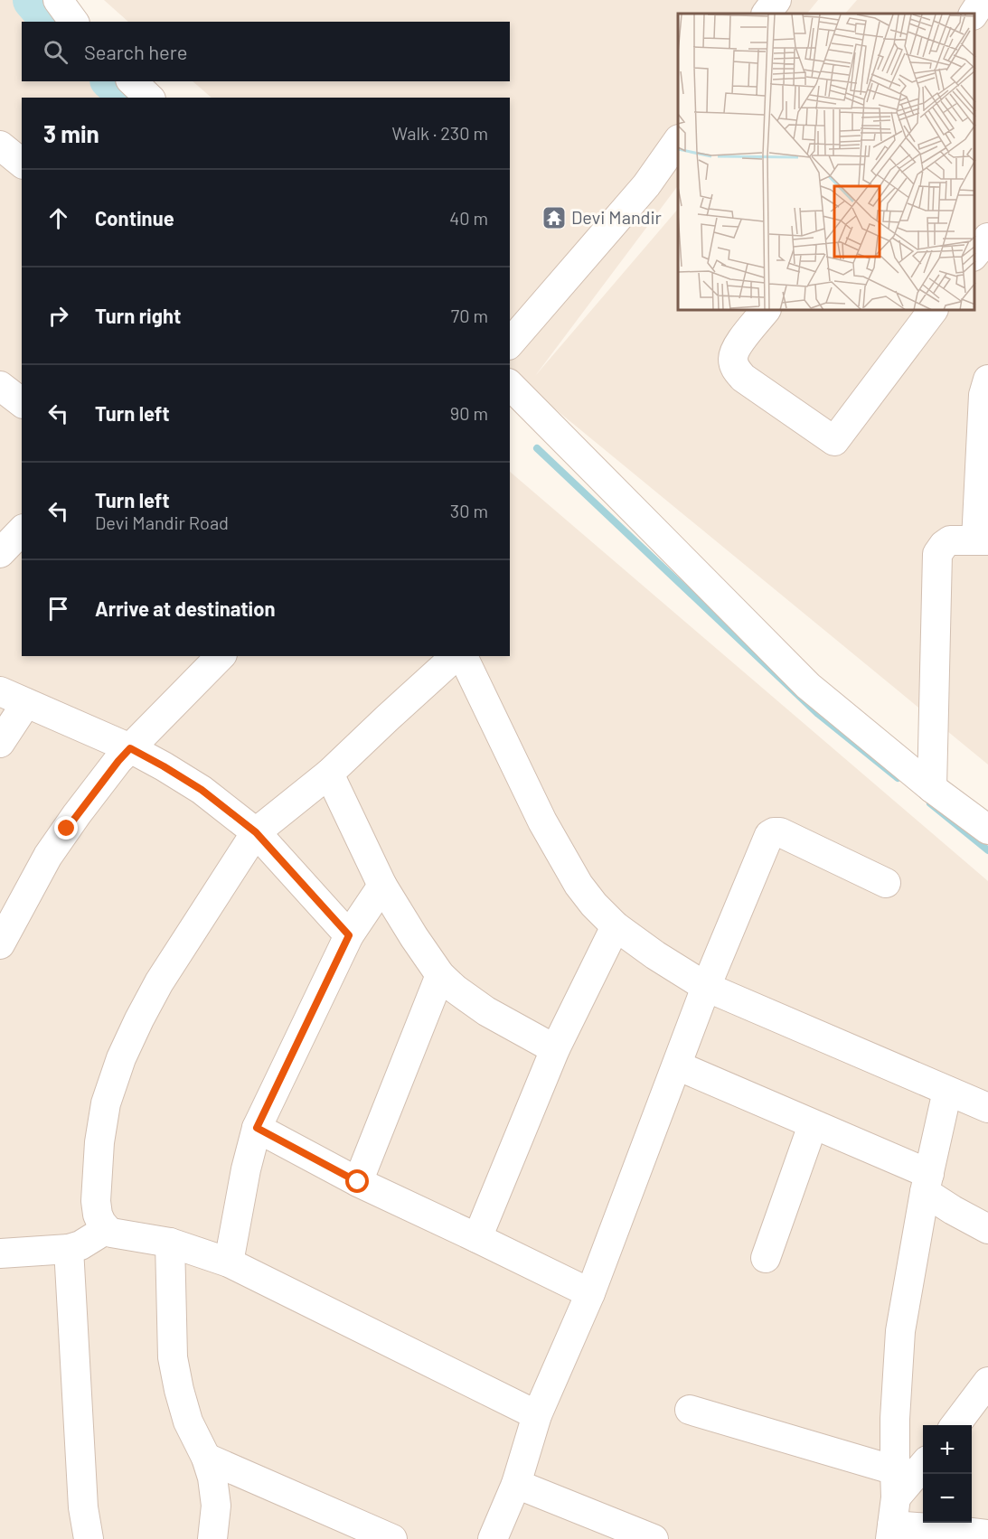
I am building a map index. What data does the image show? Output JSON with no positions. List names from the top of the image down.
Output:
{
  "places": {
    "temple": ["Devi Mandir"]
  },
  "page": {
    "search": "Search here",
    "heading": ["3 min", "Walk · 230 m"],
    "list": [
      ["Continue", "40 m"],
      ["Turn right", "70 m"],
      ["Turn left", "90 m"],
      ["Turn left", "Devi Mandir Road", "30 m"],
      "Arrive at destination"
    ],
    "map_buttons": ["+", "−"]
  }
}
